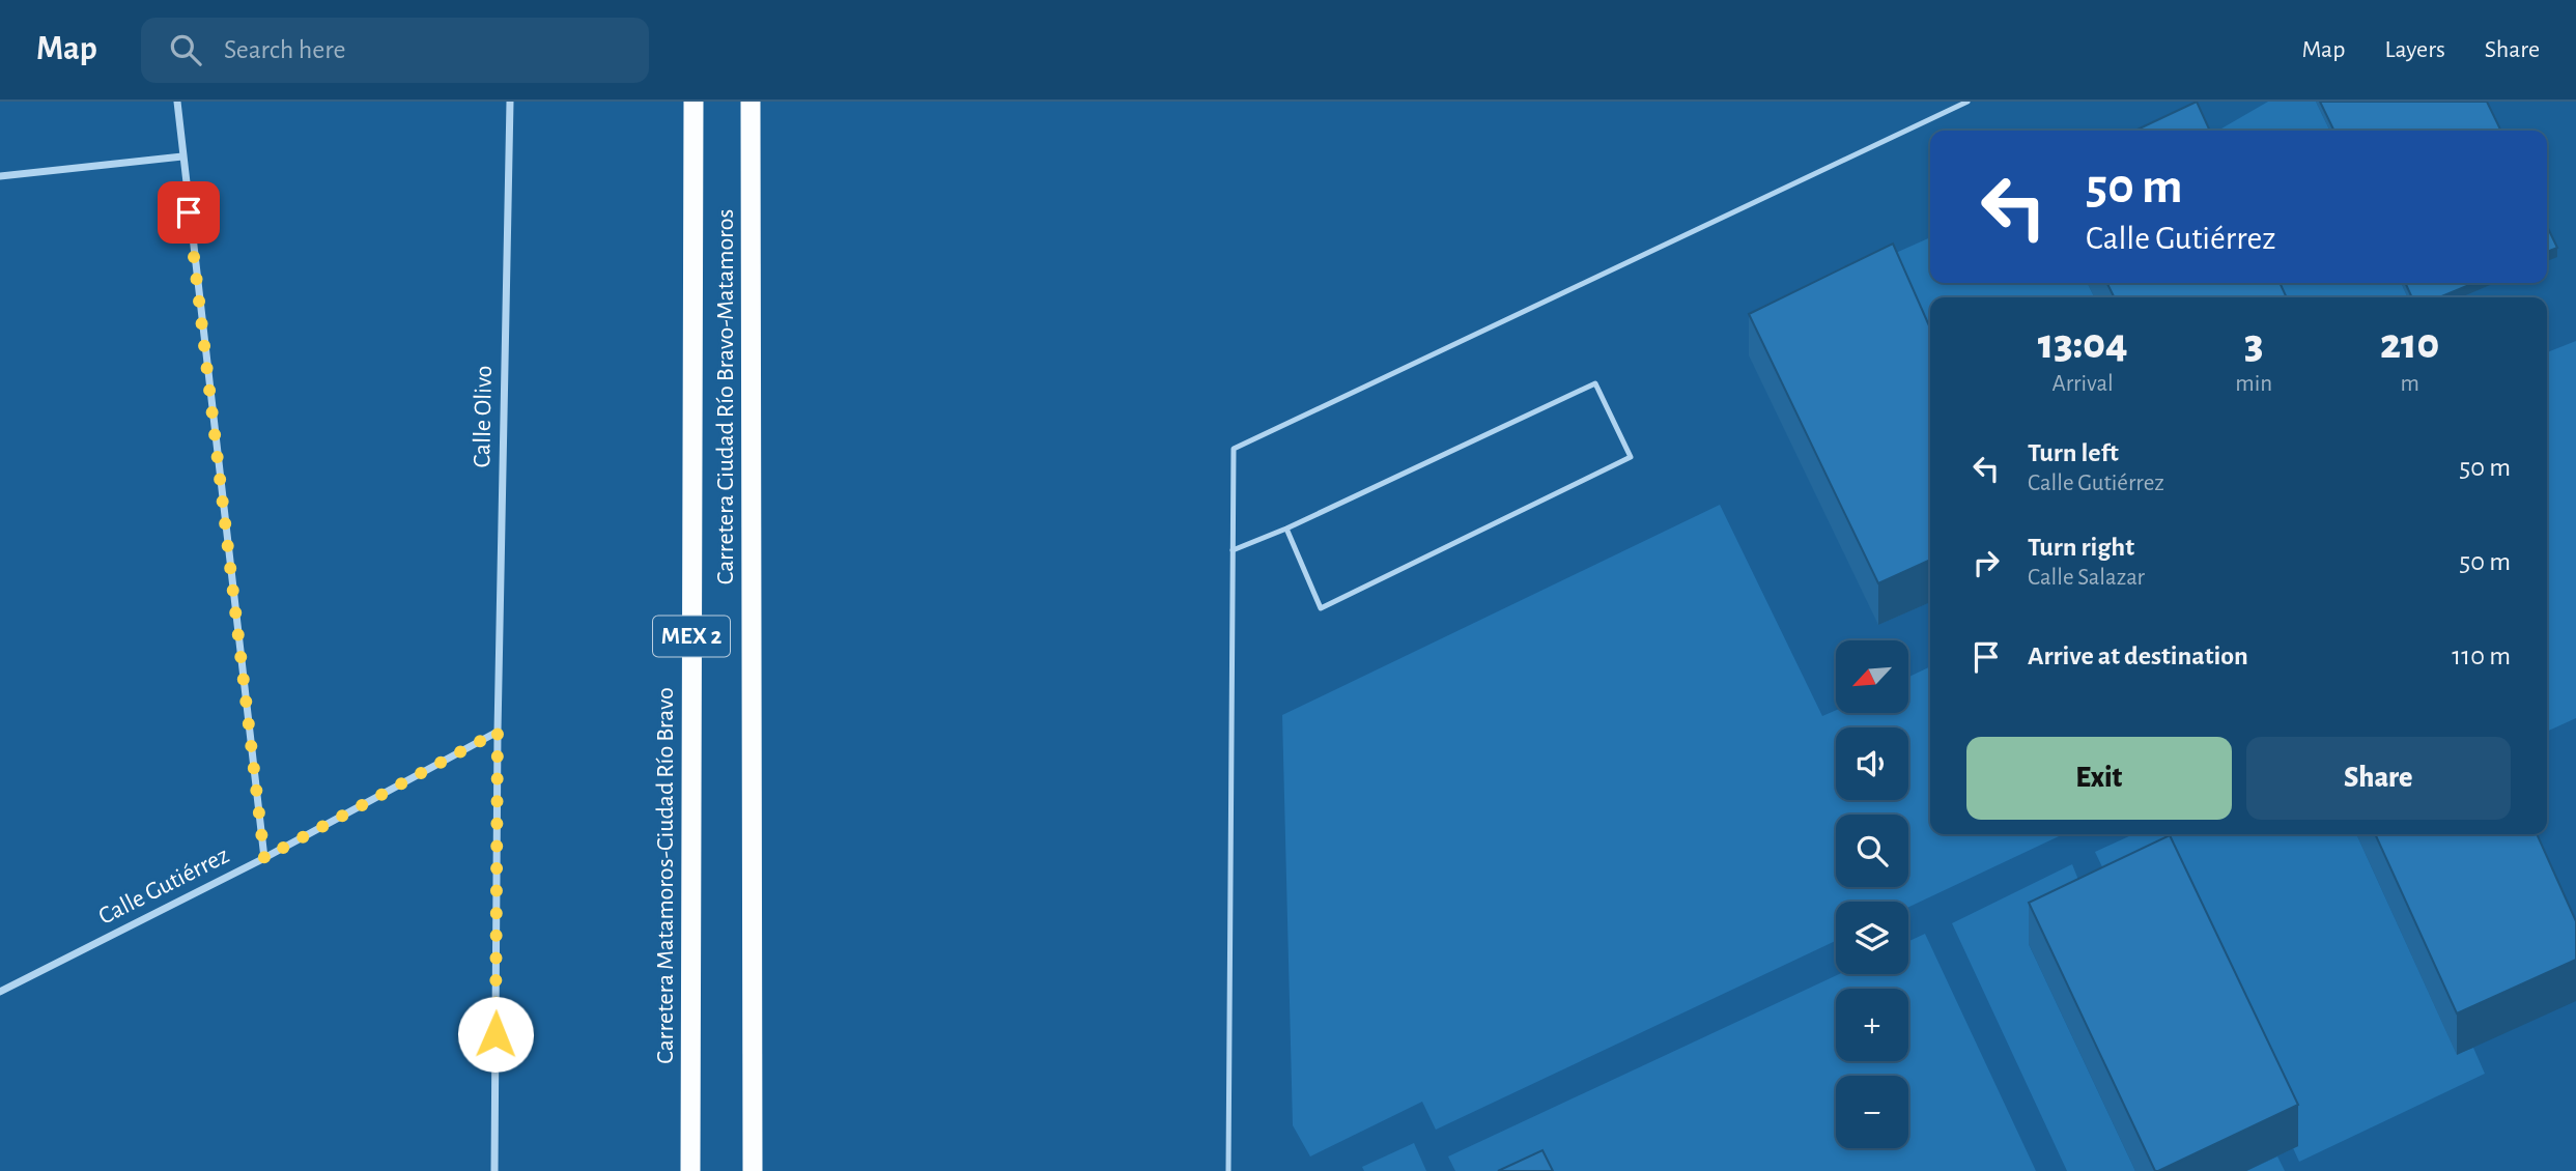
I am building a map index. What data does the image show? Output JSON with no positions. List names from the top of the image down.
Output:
{
  "streets": {
    "highway": ["Carretera Ciudad Río Bravo-Matamoros", "MEX 2", "Carretera Matamoros-Ciudad Río Bravo"],
    "street": ["Calle Olivo", "Calle Gutiérrez"]
  },
  "crossings": [
    ["Calle Olivo", "Calle Gutiérrez"]
  ],
  "north": "bottom left",
  "page": {
    "header": "Map",
    "search": "Search here",
    "nav": ["Map", "Layers", "Share"],
    "turn": ["50 m", "Calle Gutiérrez"],
    "eta": [
      "13:04",
      "Arrival",
      "3",
      "min",
      "210",
      "m"
    ],
    "list": [
      {
        "name": "Turn left",
        "note": "Calle Gutiérrez",
        "value": "50 m"
      },
      {
        "name": "Turn right",
        "note": "Calle Salazar",
        "value": "50 m"
      },
      {
        "name": "Arrive at destination",
        "value": "110 m"
      }
    ],
    "map_buttons": ["+", "−"],
    "buttons": ["Exit", "Share"]
  }
}
